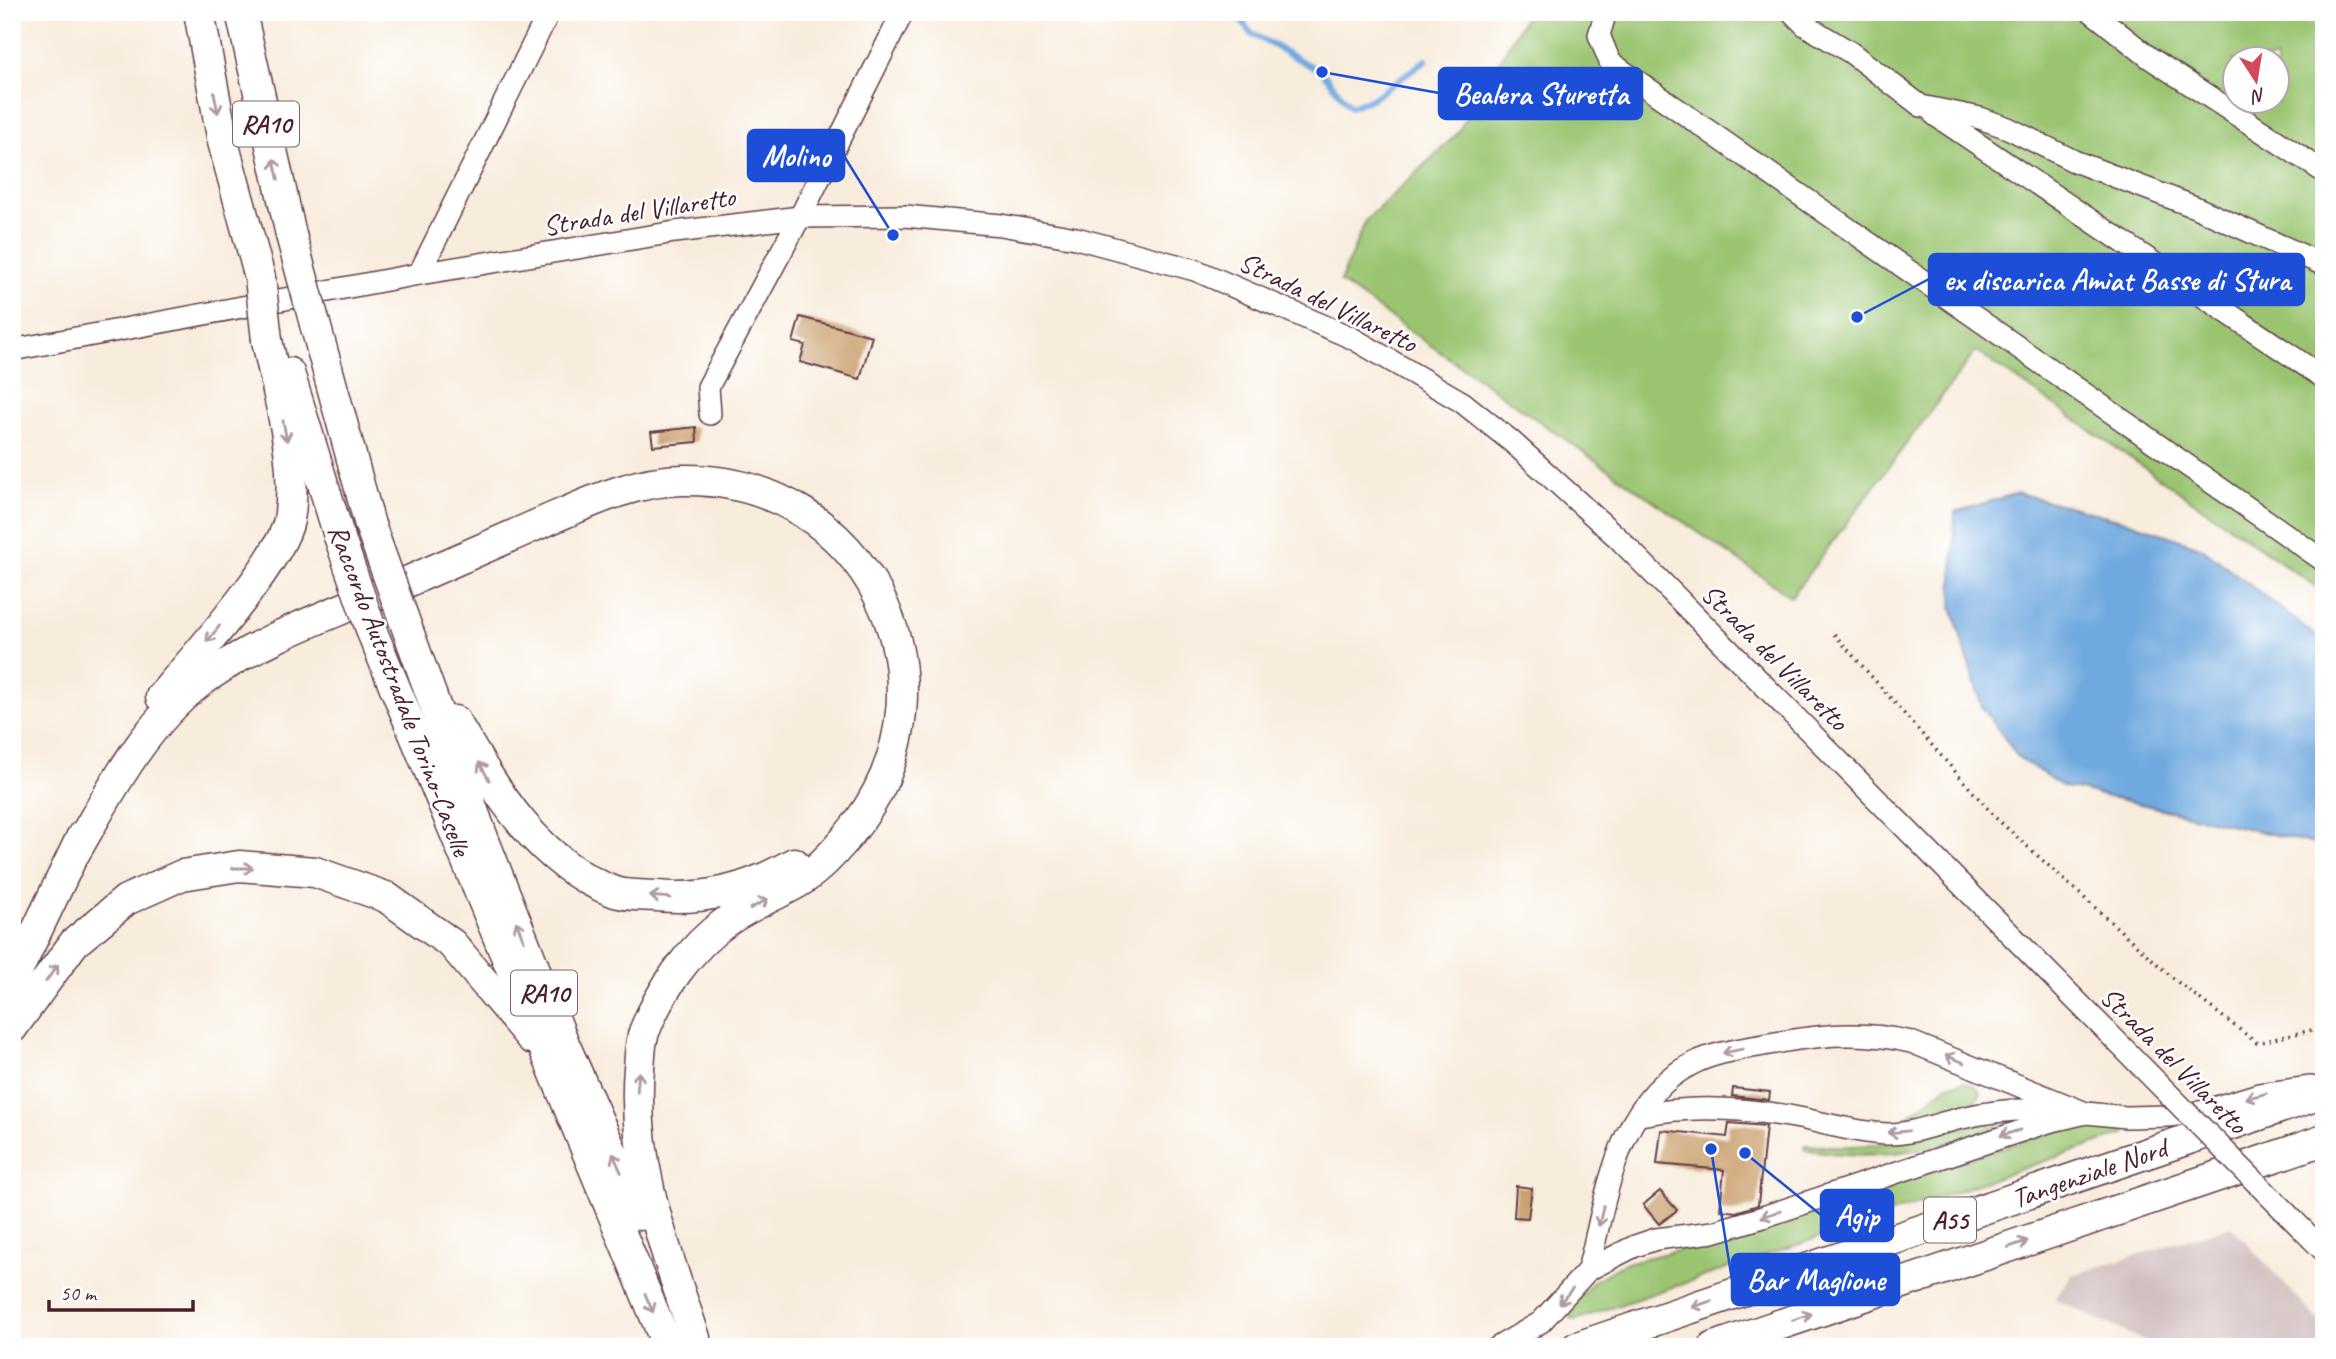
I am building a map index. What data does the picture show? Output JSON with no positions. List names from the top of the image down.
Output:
{
  "streets": {
    "highway": [
      "RA10",
      "Raccordo Autostradale Torino-Caselle",
      "Tangenziale Nord",
      "A55"
    ],
    "street": ["Strada del Villaretto"]
  },
  "places": [
    "Bealera Sturetta",
    "Molino",
    "ex discarica Amiat Basse di Stura",
    "Bar Maglione",
    "Agip"
  ],
  "scale_bar": "50 m",
  "north": "bottom"
}
